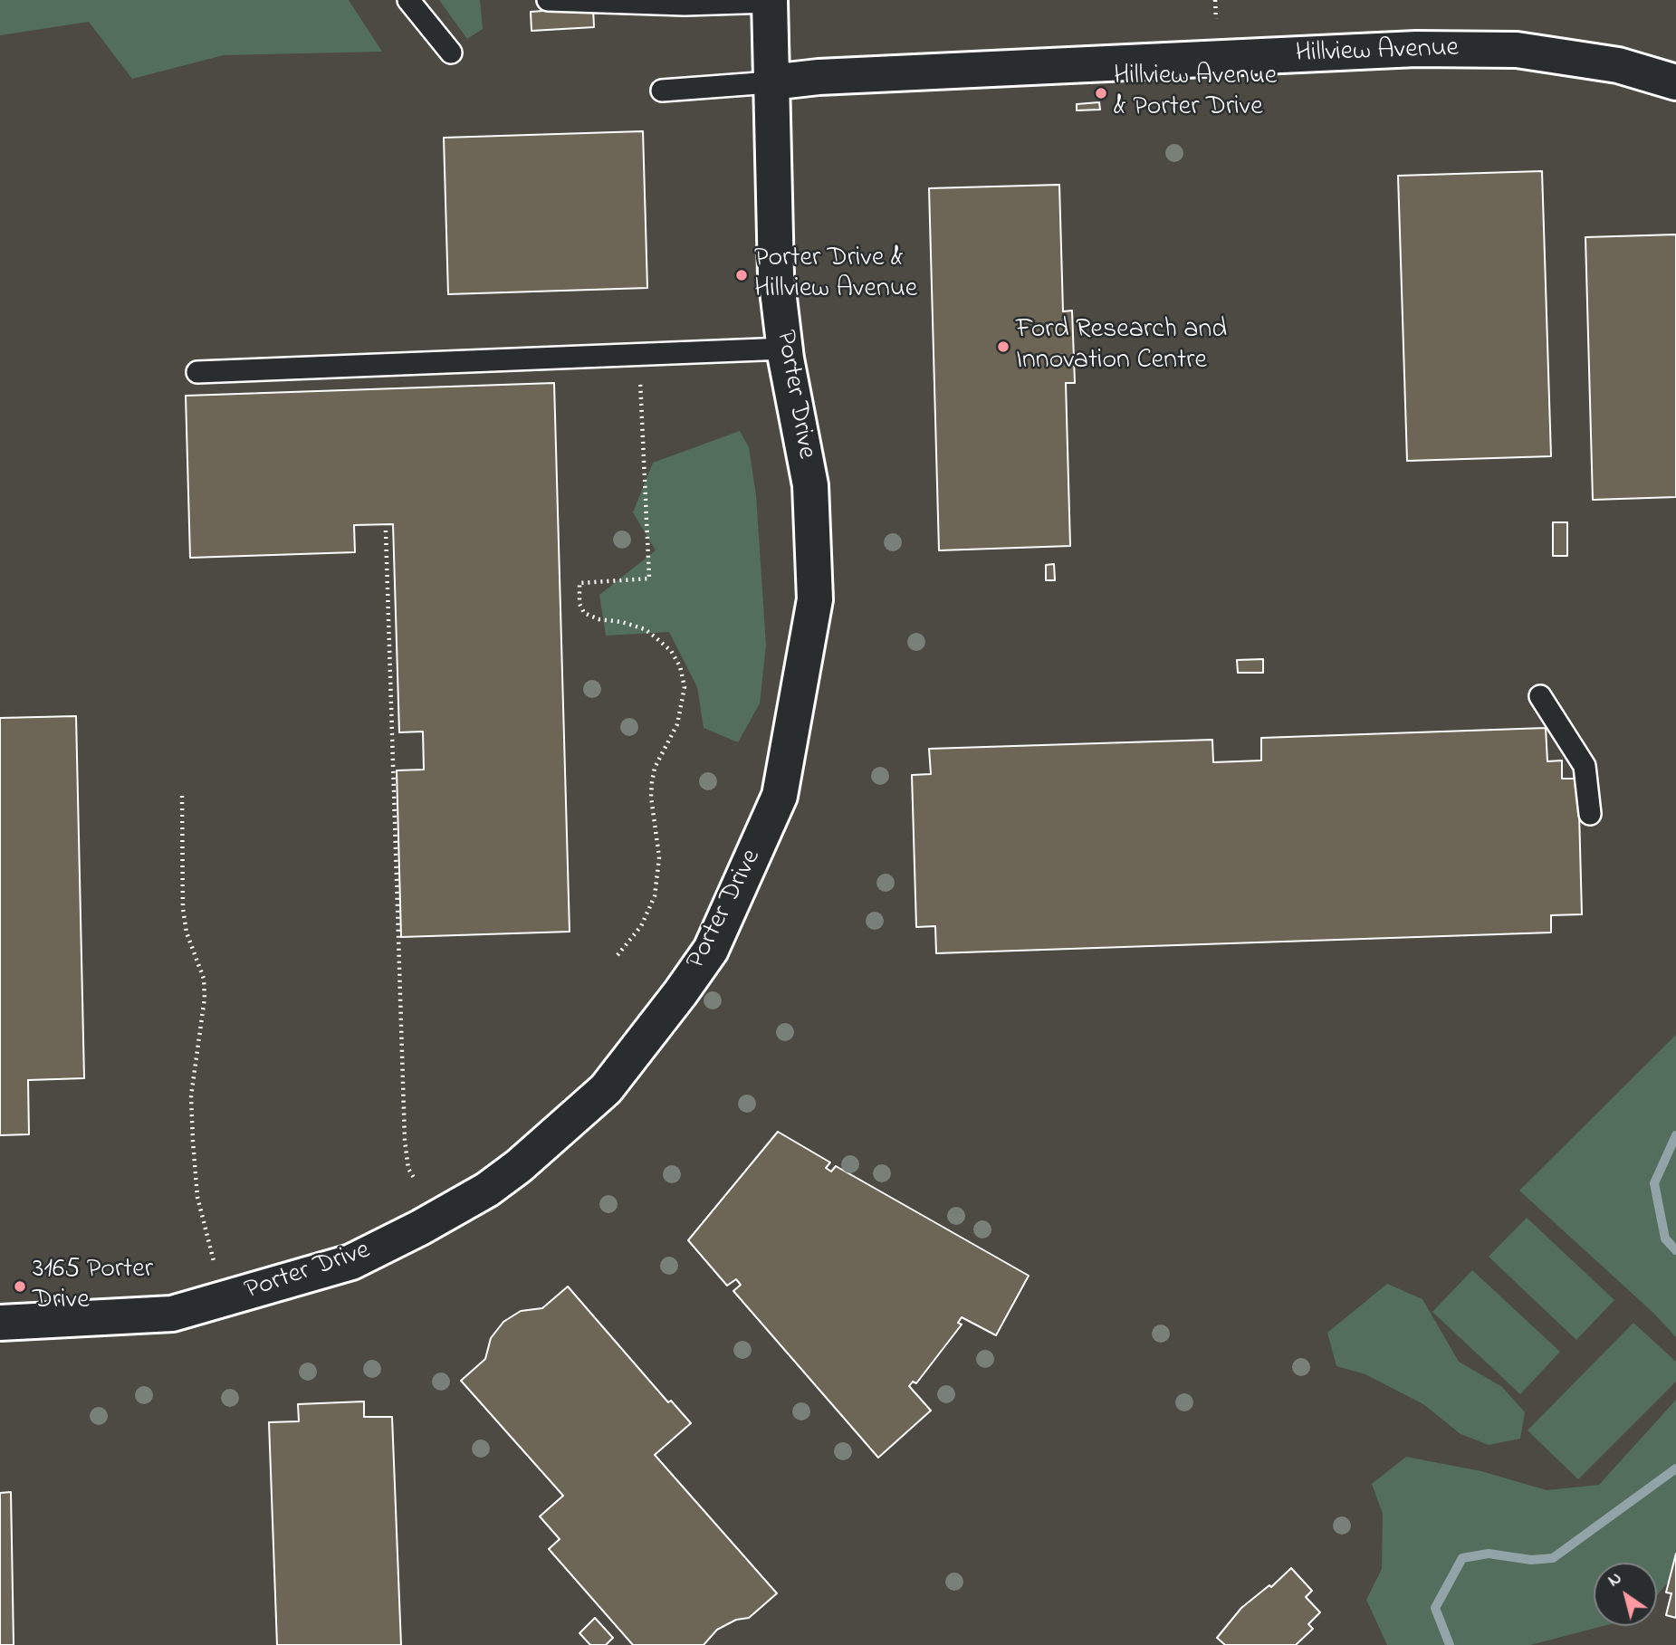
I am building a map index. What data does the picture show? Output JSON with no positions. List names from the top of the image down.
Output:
{
  "streets": {
    "street": ["Hillview Avenue", "Porter Drive"]
  },
  "crossings": [
    ["Hillview Avenue", "Porter Drive"]
  ],
  "places": [
    "Hillview Avenue & Porter Drive",
    "Porter Drive & Hillview Avenue",
    "Ford Research and Innovation Centre",
    "3165 Porter Drive"
  ],
  "north": "top left"
}
